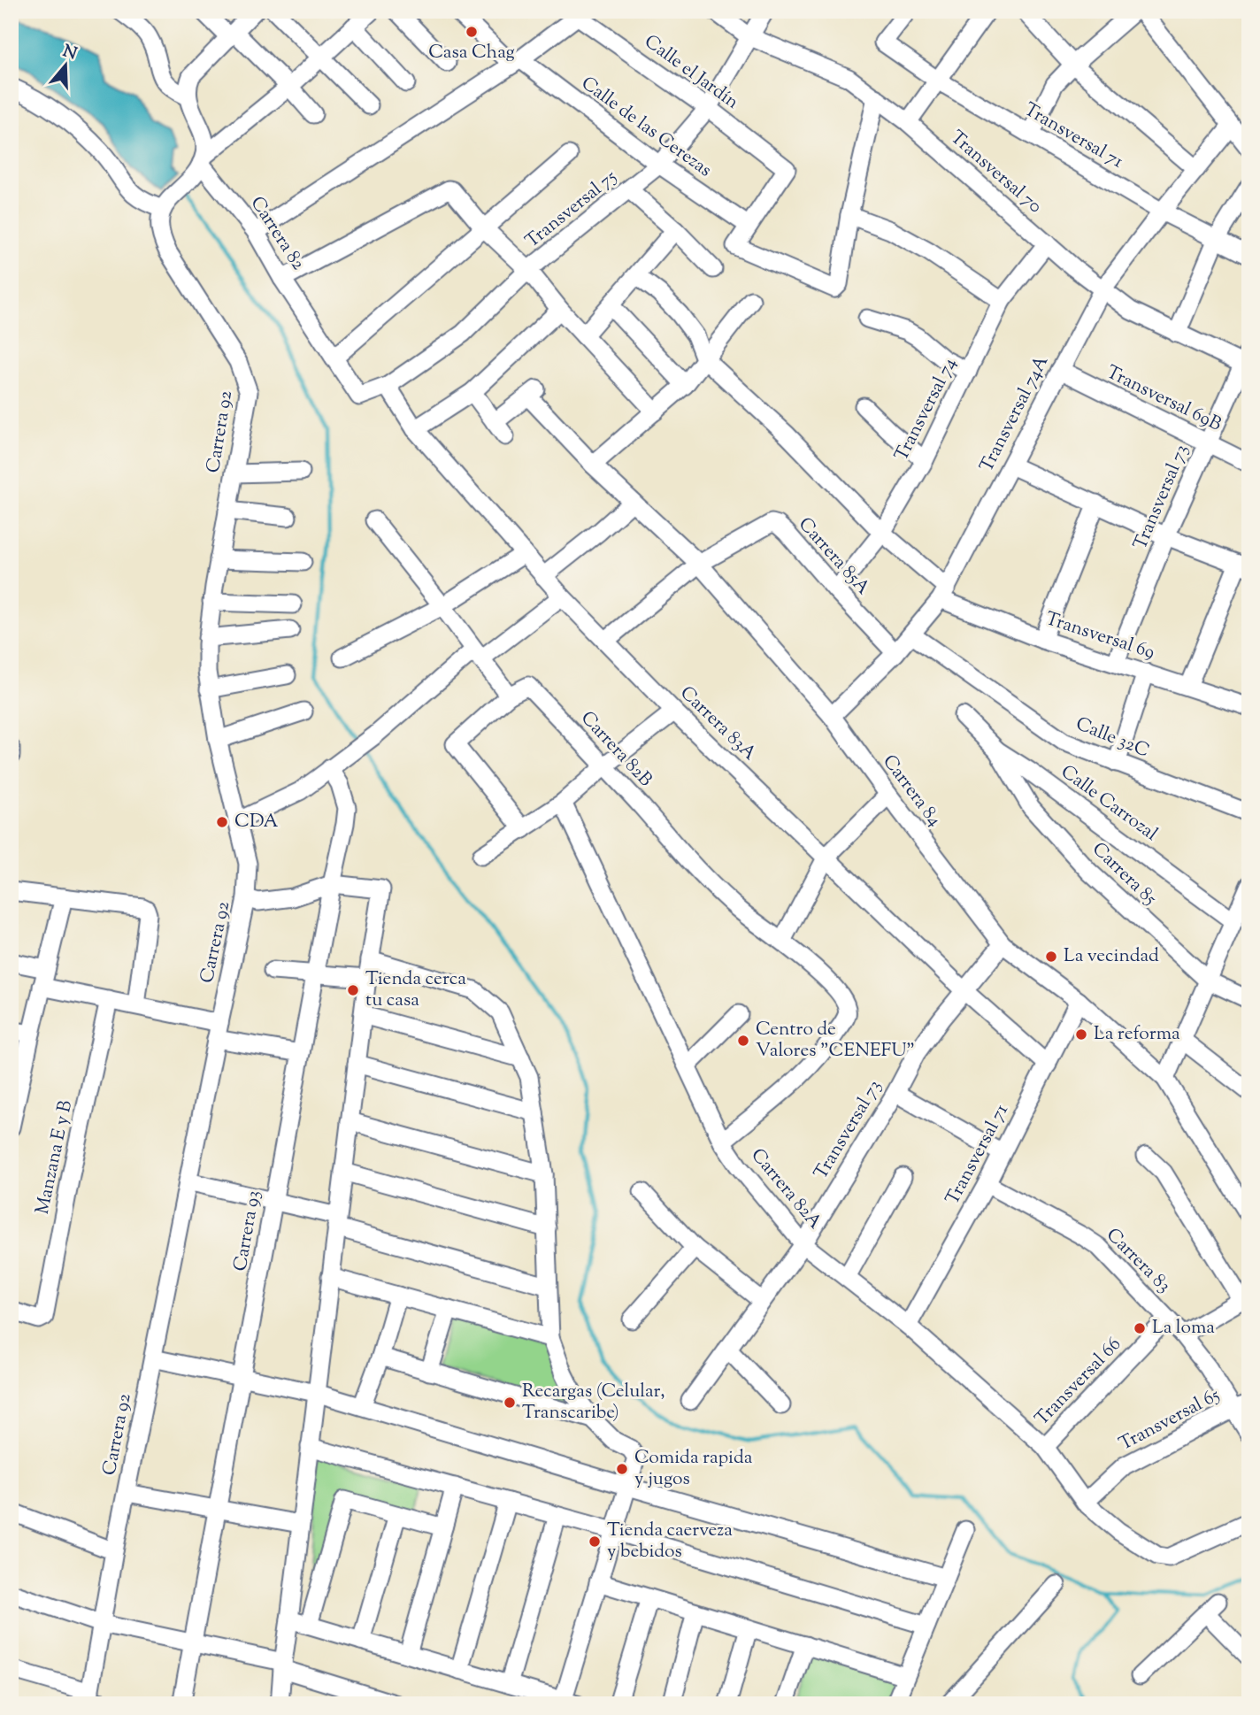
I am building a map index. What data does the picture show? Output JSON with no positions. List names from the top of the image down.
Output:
{
  "streets": {
    "street": [
      "Calle el Jardín",
      "Calle de las Cerezas",
      "Transversal 71",
      "Transversal 70",
      "Transversal 75",
      "Carrera 82",
      "Transversal 69B",
      "Transversal 74",
      "Transversal 74A",
      "Carrera 92",
      "Transversal 73",
      "Carrera 85A",
      "Transversal 69",
      "Carrera 83A",
      "Calle 32C",
      "Carrera 82B",
      "Carrera 84",
      "Calle Carrozal",
      "Carrera 85",
      "Manzana E y B",
      "Carrera 82A",
      "Carrera 93",
      "Carrera 83",
      "Transversal 66",
      "Transversal 65"
    ]
  },
  "crossings": [
    ["Calle el Jardín", "Calle de las Cerezas"],
    ["Calle el Jardín", "Transversal 75"],
    ["Calle de las Cerezas", "Transversal 75"],
    ["Transversal 71", "Transversal 74A"],
    ["Transversal 71", "Carrera 83A"],
    ["Transversal 71", "Carrera 84"],
    ["Transversal 71", "Carrera 82A"],
    ["Transversal 71", "Carrera 83"],
    ["Transversal 70", "Transversal 75"],
    ["Transversal 70", "Transversal 74"],
    ["Transversal 70", "Transversal 74A"],
    ["Transversal 70", "Transversal 73"],
    ["Transversal 75", "Carrera 82"],
    ["Transversal 75", "Carrera 83A"],
    ["Transversal 69B", "Transversal 74A"],
    ["Transversal 69B", "Transversal 73"],
    ["Transversal 74", "Carrera 85A"],
    ["Transversal 74", "Transversal 69"],
    ["Transversal 74A", "Carrera 85A"],
    ["Transversal 74A", "Transversal 69"],
    ["Transversal 74A", "Calle 32C"],
    ["Transversal 74A", "Carrera 84"],
    ["Transversal 73", "Transversal 69"],
    ["Transversal 73", "Carrera 83A"],
    ["Transversal 73", "Carrera 84"],
    ["Transversal 73", "Carrera 82A"],
    ["Carrera 85A", "Carrera 84"],
    ["Carrera 82B", "Carrera 82A"],
    ["Calle Carrozal", "Carrera 85"],
    ["Carrera 82A", "Transversal 66"],
    ["Carrera 82A", "Transversal 65"],
    ["Carrera 83", "Transversal 66"],
    ["Carrera 83", "Transversal 65"]
  ],
  "places": [
    "Casa Chag",
    "CDA",
    "La vecindad",
    "Tienda cerca tu casa",
    "La reforma",
    "Centro de Valores \"CENEFU\"",
    "La loma",
    "Recargas (Celular, Transcaribe)",
    "Comida rapida y jugos",
    "Tienda caerveza y bebidos"
  ],
  "north": "top"
}
